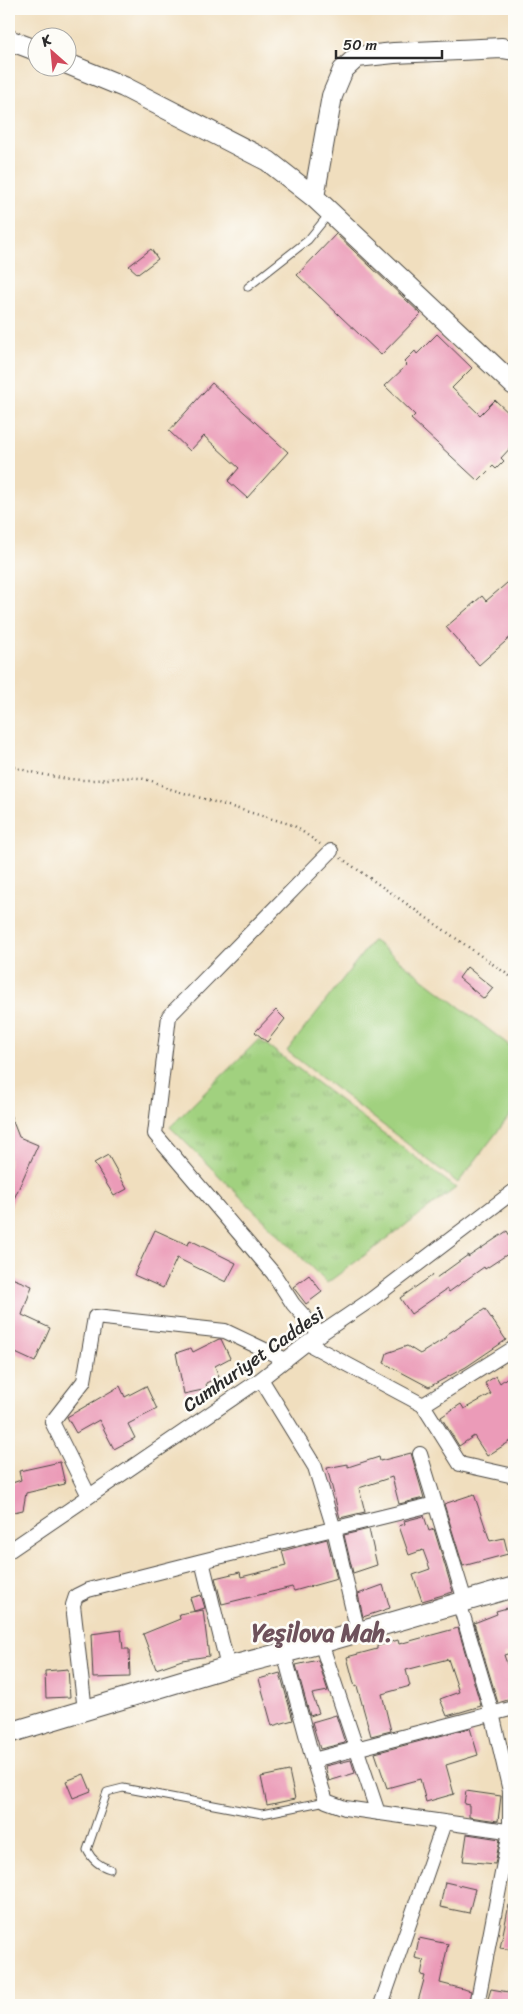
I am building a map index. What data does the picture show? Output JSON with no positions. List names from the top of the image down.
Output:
{
  "streets": {
    "street": ["Cumhuriyet Caddesi"]
  },
  "districts": ["Yeşilova Mah."],
  "scale_bar": "50 m",
  "north": "top left"
}
